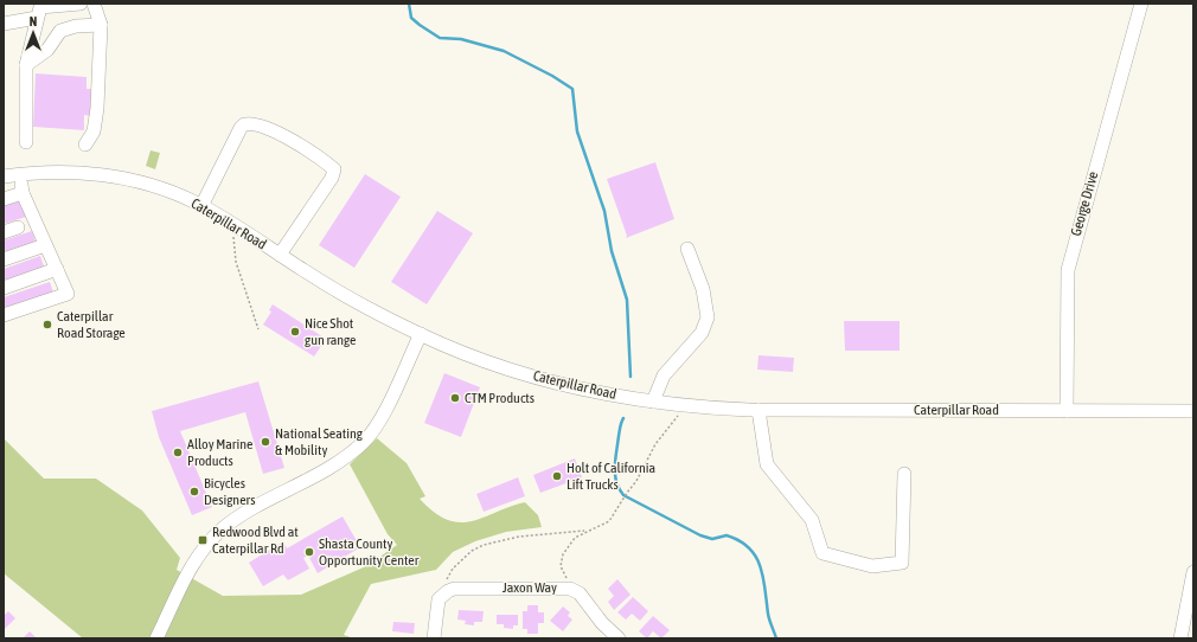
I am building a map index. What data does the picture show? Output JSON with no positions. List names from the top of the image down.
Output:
{
  "streets": {
    "street": ["George Drive", "Caterpillar Road", "Jaxon Way"]
  },
  "crossings": [
    ["George Drive", "Caterpillar Road"]
  ],
  "places": {
    "other": [
      "Caterpillar Road Storage",
      "Nice Shot gun range",
      "CTM Products",
      "National Seating & Mobility",
      "Alloy Marine Products",
      "Holt of California Lift Trucks",
      "Bicycles Designers",
      "Shasta County Opportunity Center"
    ],
    "transit": ["Redwood Blvd at Caterpillar Rd"]
  },
  "north": "top"
}
